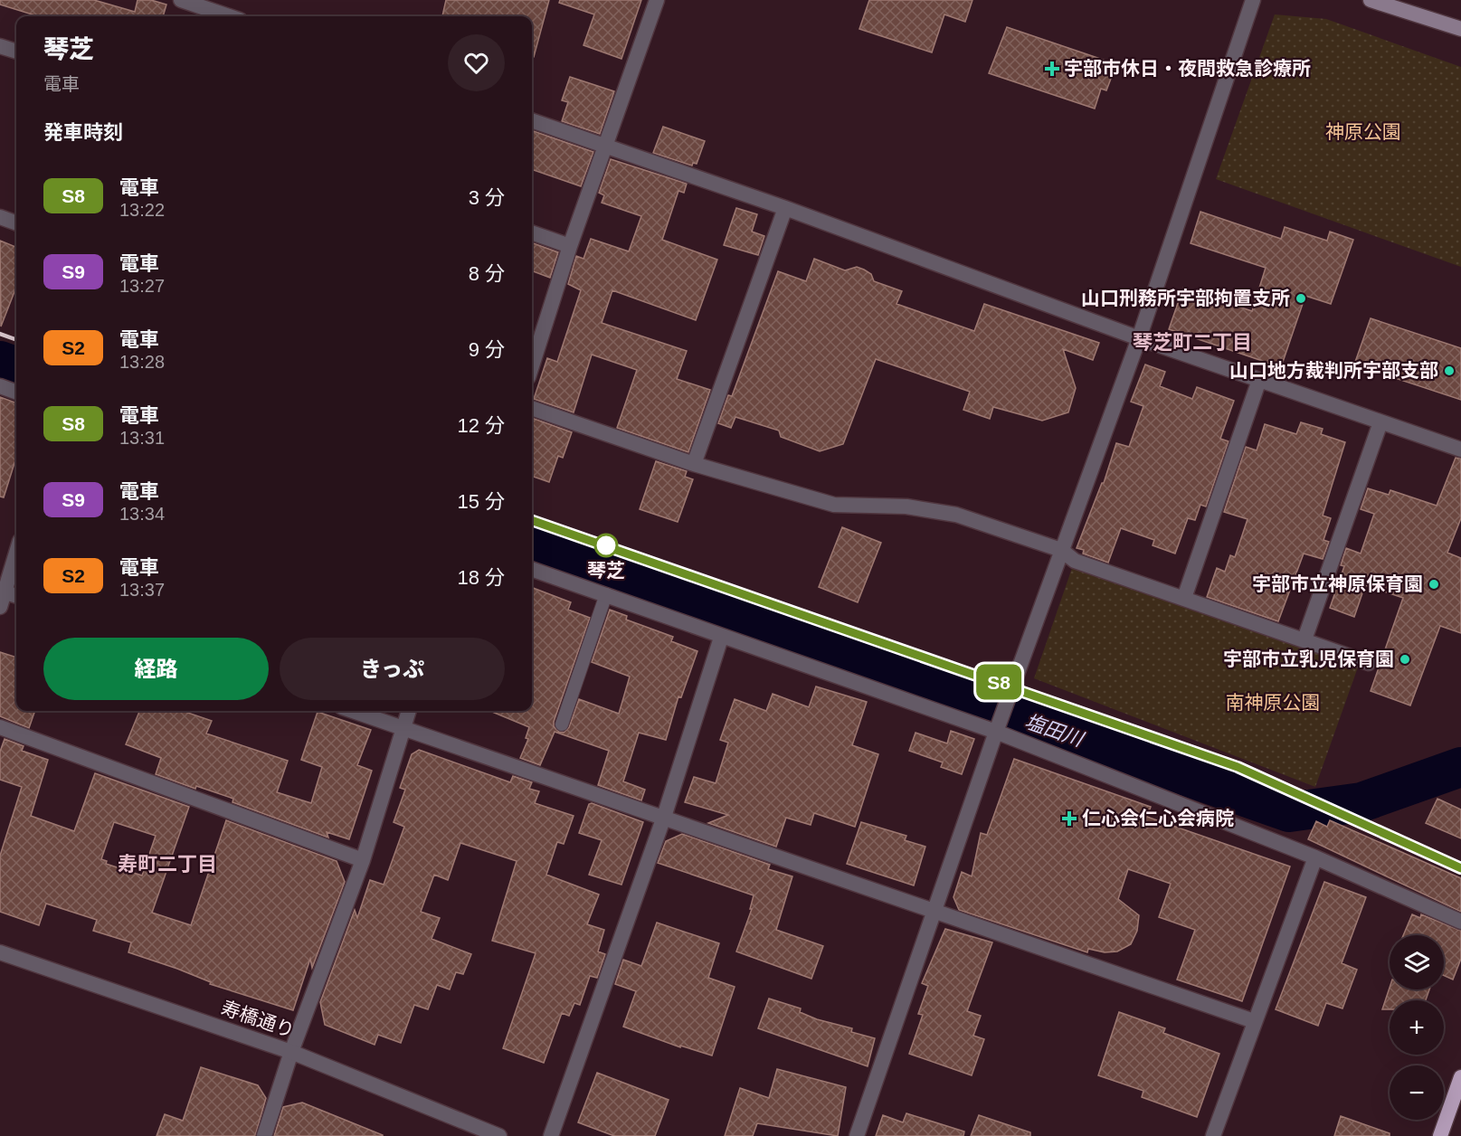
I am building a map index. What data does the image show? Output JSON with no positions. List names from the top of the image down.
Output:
{
  "streets": {
    "street": ["寿橋通り"]
  },
  "districts": ["琴芝町二丁目", "寿町二丁目"],
  "water": ["塩田川"],
  "parks": ["神原公園", "南神原公園"],
  "places": {
    "health": ["宇部市休日・夜間救急診療所", "仁心会仁心会病院"],
    "other": [
      "山口刑務所宇部拘置支所",
      "山口地方裁判所宇部支部",
      "琴芝",
      "宇部市立神原保育園",
      "宇部市立乳児保育園"
    ]
  },
  "page": {
    "on_map": "S8",
    "heading": [
      ["琴芝", "電車"],
      "発車時刻"
    ],
    "list": [
      {
        "mark": "S8",
        "name": "電車",
        "note": "13:22",
        "value": "3 分"
      },
      {
        "mark": "S9",
        "name": "電車",
        "note": "13:27",
        "value": "8 分"
      },
      {
        "mark": "S2",
        "name": "電車",
        "note": "13:28",
        "value": "9 分"
      },
      {
        "mark": "S8",
        "name": "電車",
        "note": "13:31",
        "value": "12 分"
      },
      {
        "mark": "S9",
        "name": "電車",
        "note": "13:34",
        "value": "15 分"
      },
      {
        "mark": "S2",
        "name": "電車",
        "note": "13:37",
        "value": "18 分"
      }
    ],
    "buttons": ["経路", "きっぷ"],
    "map_buttons": ["+", "−"]
  }
}
